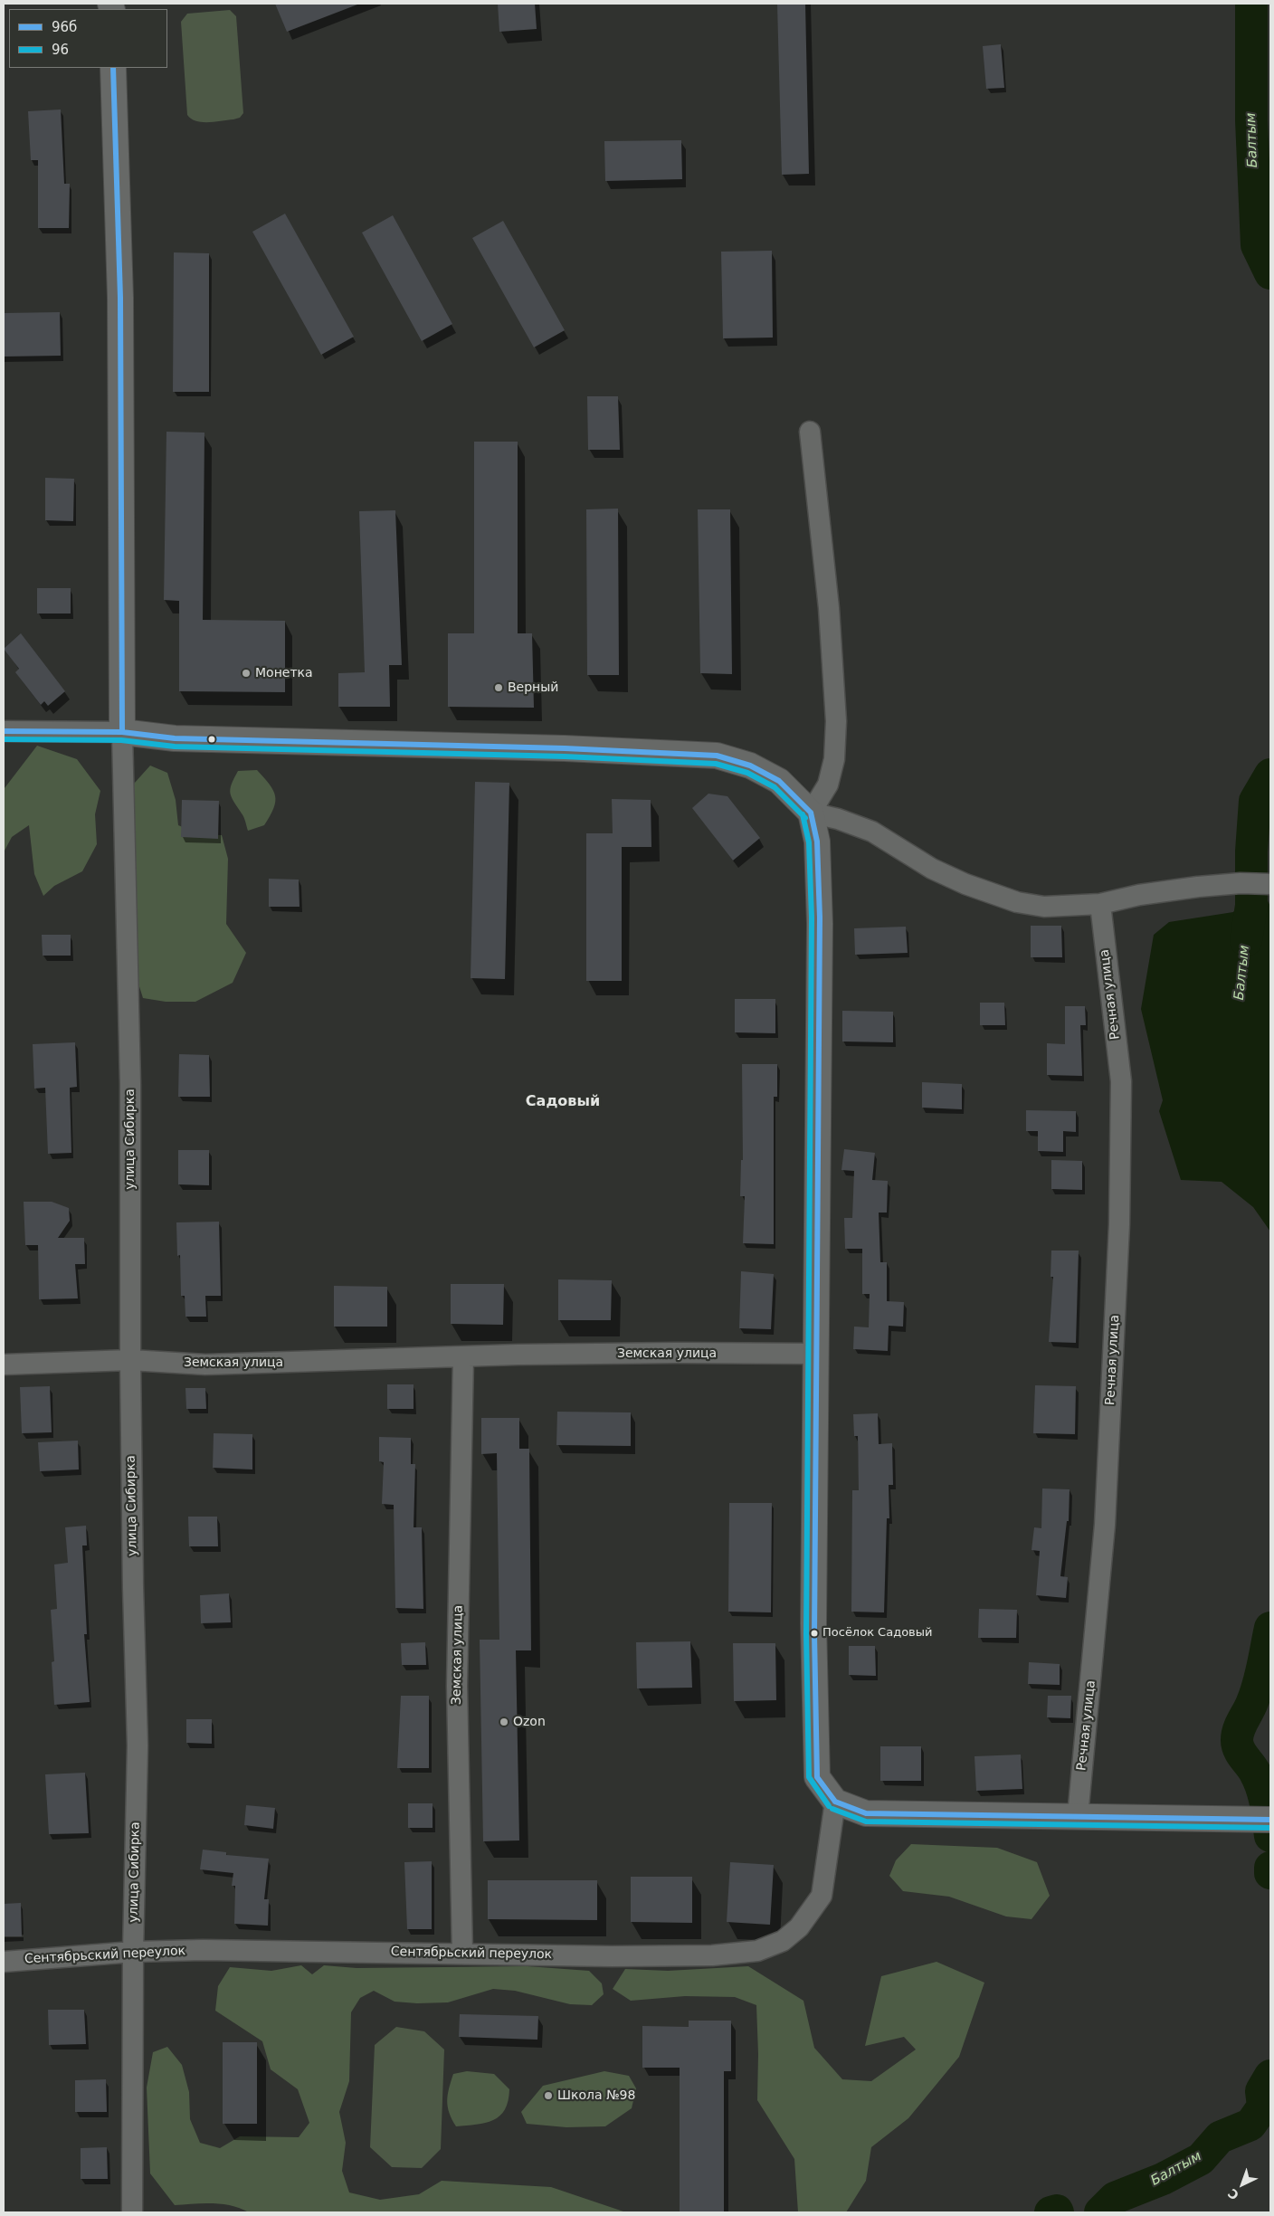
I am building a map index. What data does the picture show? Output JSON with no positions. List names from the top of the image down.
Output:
{
  "streets": {
    "street": [
      "Речная улица",
      "улица Сибирка",
      "Земская улица",
      "Сентябрьский переулок"
    ]
  },
  "crossings": [
    ["улица Сибирка", "Земская улица"],
    ["улица Сибирка", "Сентябрьский переулок"],
    ["Земская улица", "Сентябрьский переулок"]
  ],
  "districts": ["Садовый"],
  "water": ["Балтым"],
  "places": [
    "Монетка",
    "Верный",
    "Посёлок Садовый",
    "Ozon",
    "Школа №98"
  ],
  "lines": ["transit line 96б", "transit line 96"],
  "legend": ["96б", "96"],
  "north": "bottom left"
}
